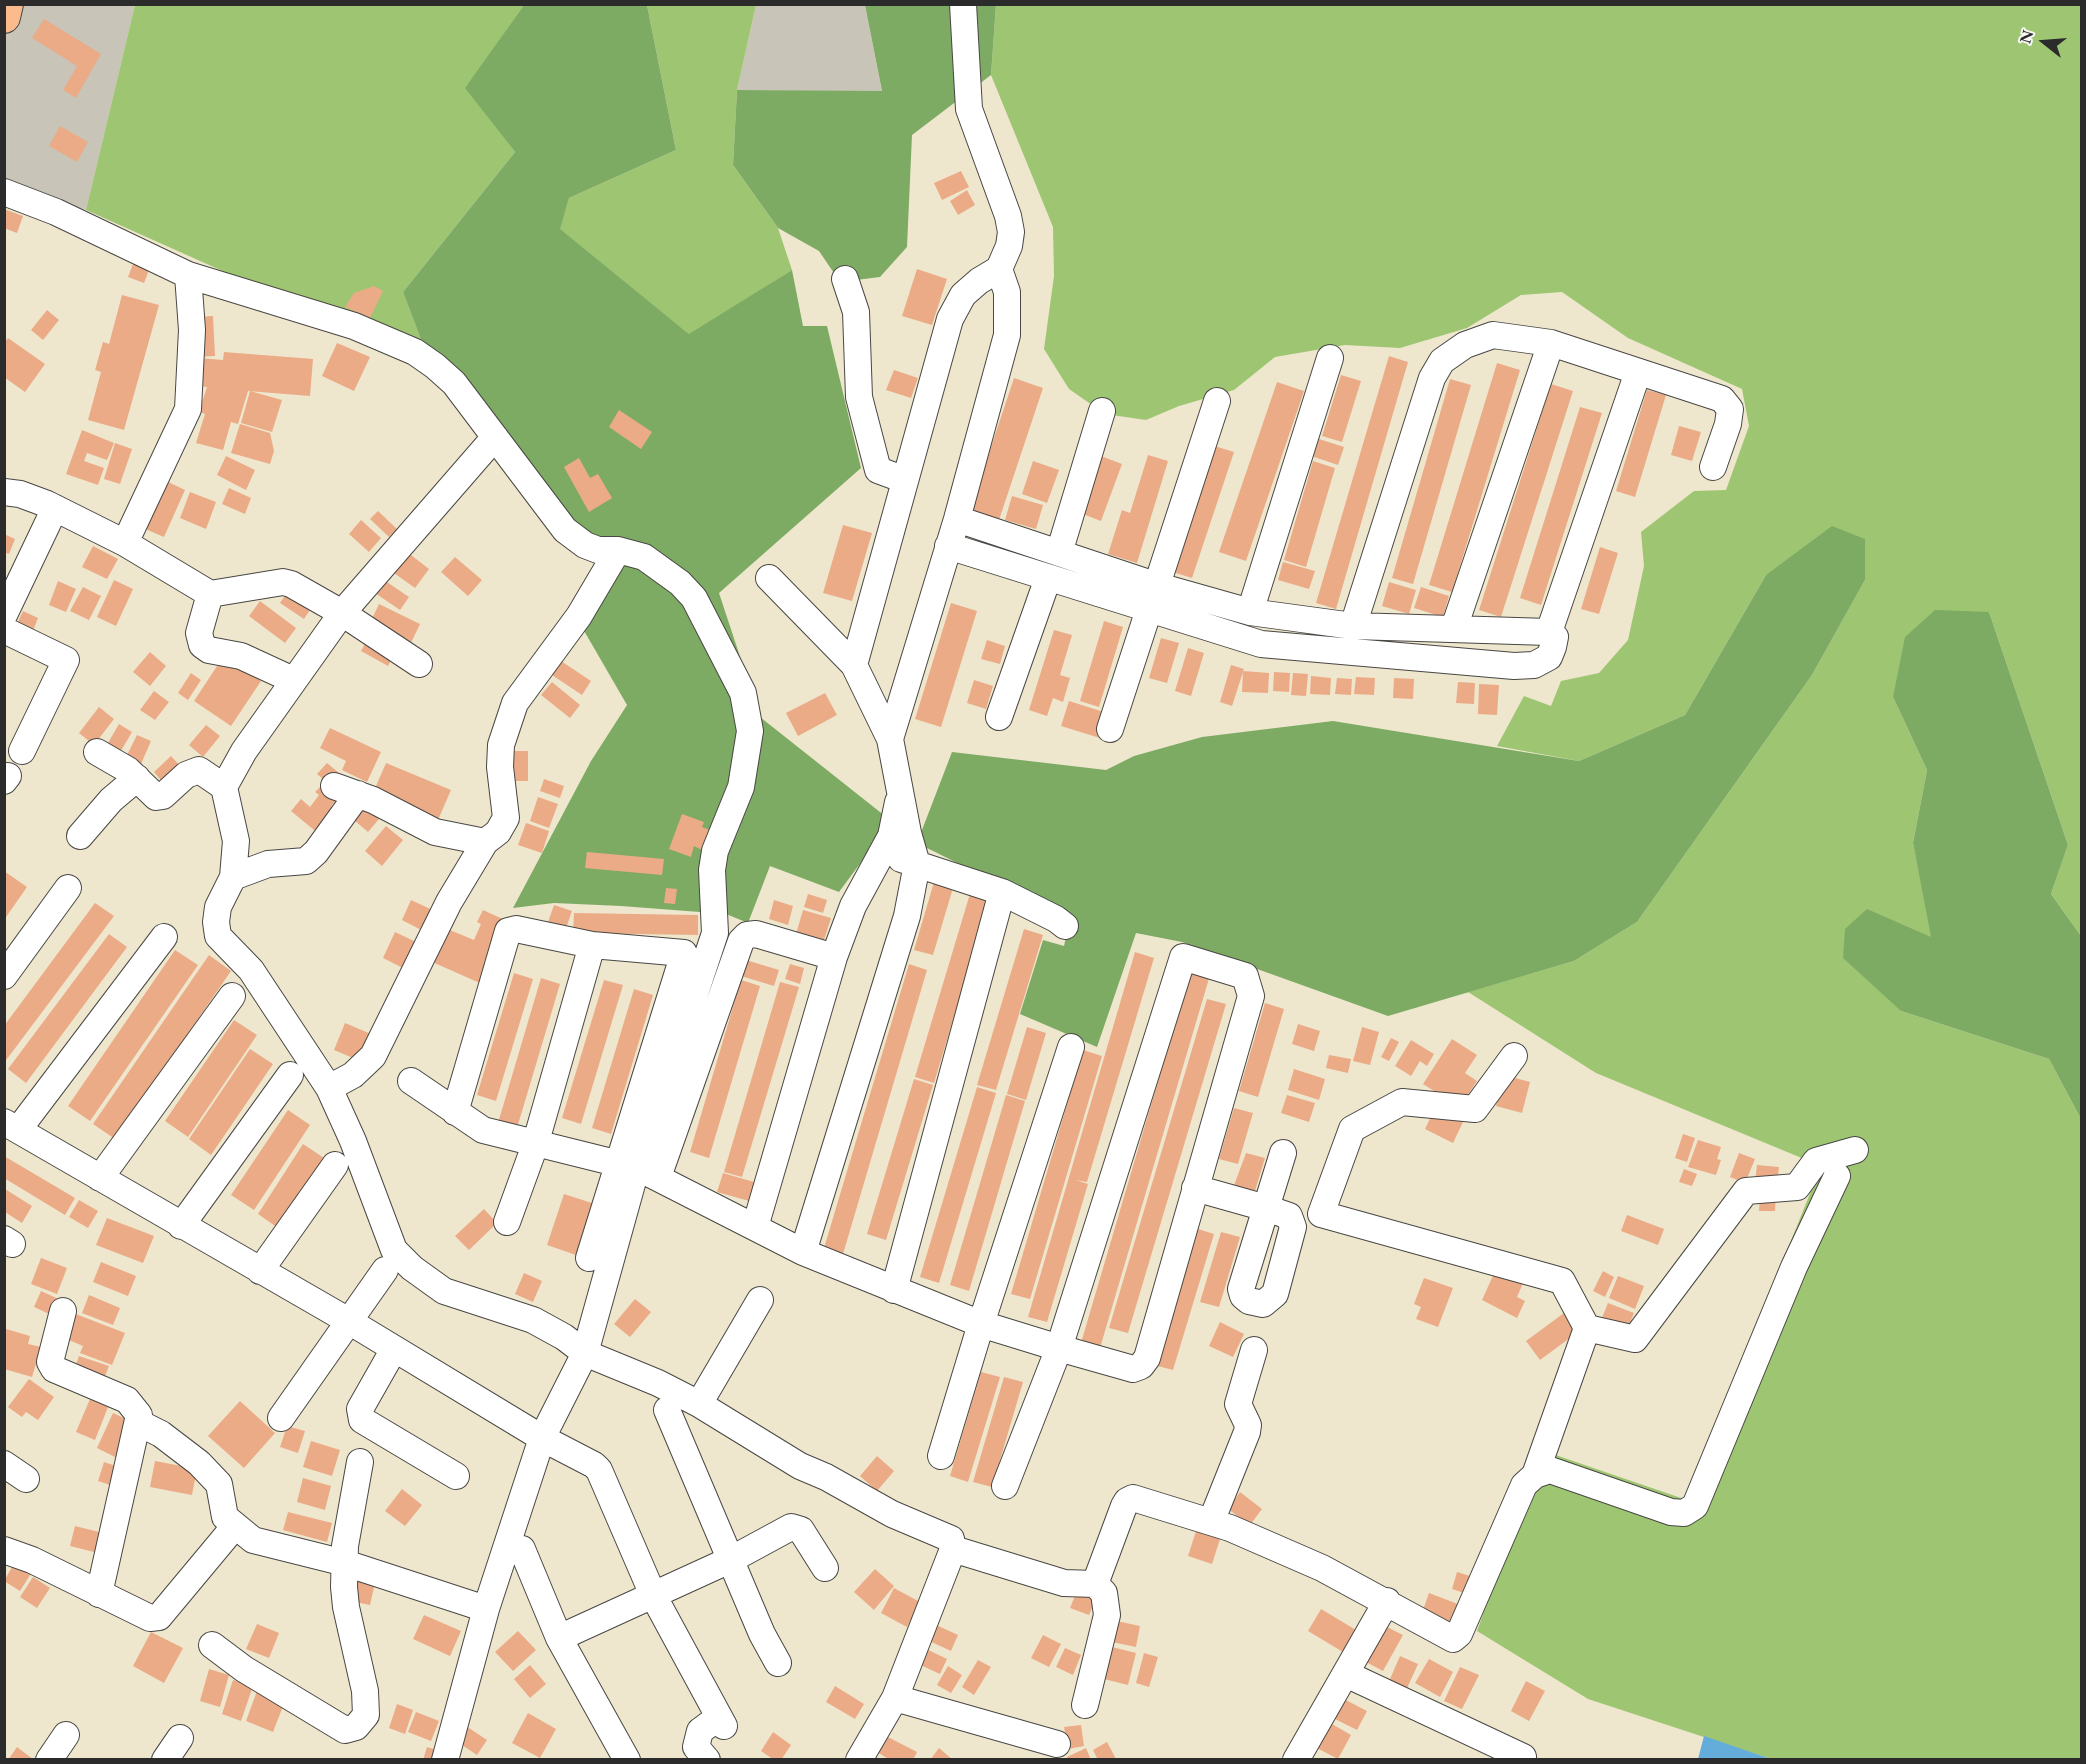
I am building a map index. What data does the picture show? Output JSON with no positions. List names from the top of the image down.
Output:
{
  "north": "left"
}
